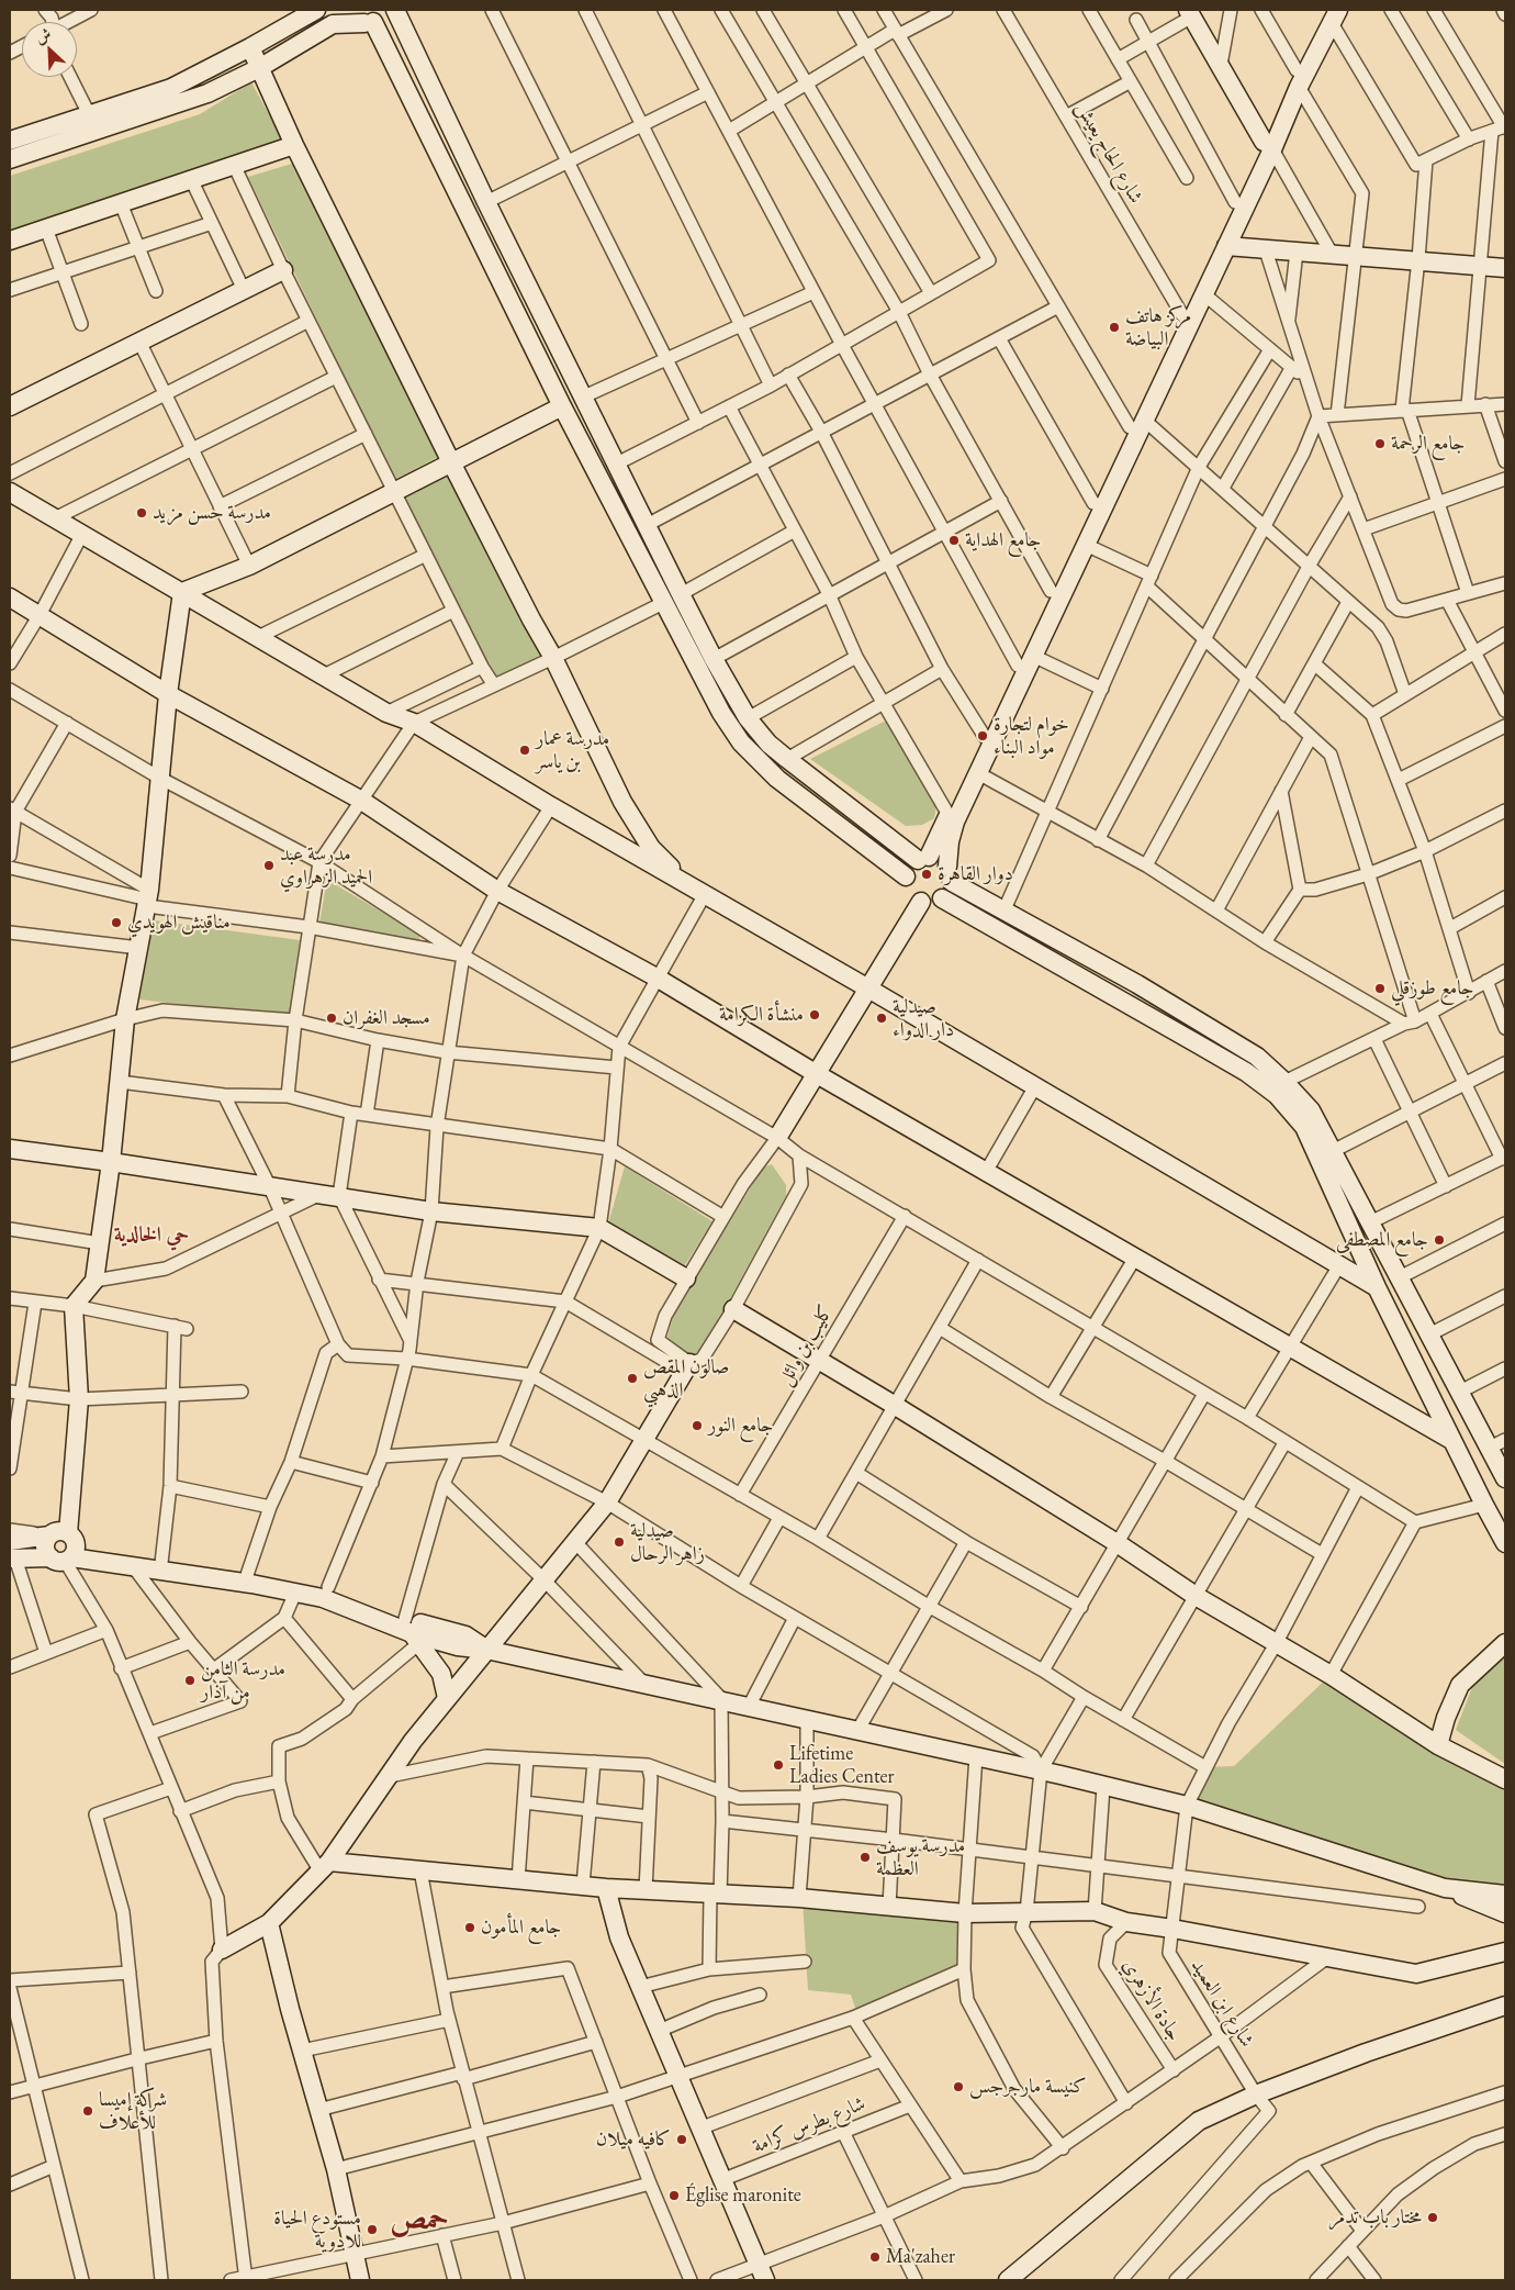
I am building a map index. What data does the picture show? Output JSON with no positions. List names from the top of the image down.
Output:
{
  "streets": {
    "street": [
      "شارع الحاج يعيش",
      "كليب بن وائل",
      "جادة الأزهري",
      "شارع ابن العميد",
      "شارع بطرس كرامة"
    ]
  },
  "districts": ["حي الخالدية", "حمص"],
  "places": [
    "مركز هاتف البياضة",
    "جامع الرحمة",
    "مدرسة حسن مزيد",
    "جامع الهداية",
    "خوام لتجارة مواد البناء",
    "مدرسة عمار بن ياسر",
    "مدرسة عبد الحميد الزهراوي",
    "دوار القاهرة",
    "مناقيش الهويدي",
    "جامع طوزقلي",
    "منشأة الكرامة",
    "مسجد الغفران",
    "صيدلية دار الدواء",
    "جامع المصطفى",
    "صالون المقص الذهبي",
    "جامع النور",
    "صيدلية زاهر الرحال",
    "مدرسة الثامن من آذار",
    "Lifetime Ladies Center",
    "مدرسة يوسف العظمة",
    "جامع المأمون",
    "كنيسة مارجرجس",
    "شركة إميسا للأعلاف",
    "كافيه ميلان",
    "Église maronite",
    "مختار باب تدمر",
    "مستودع الحياة للادوية",
    "Ma'zaher"
  ],
  "north": "top left"
}
